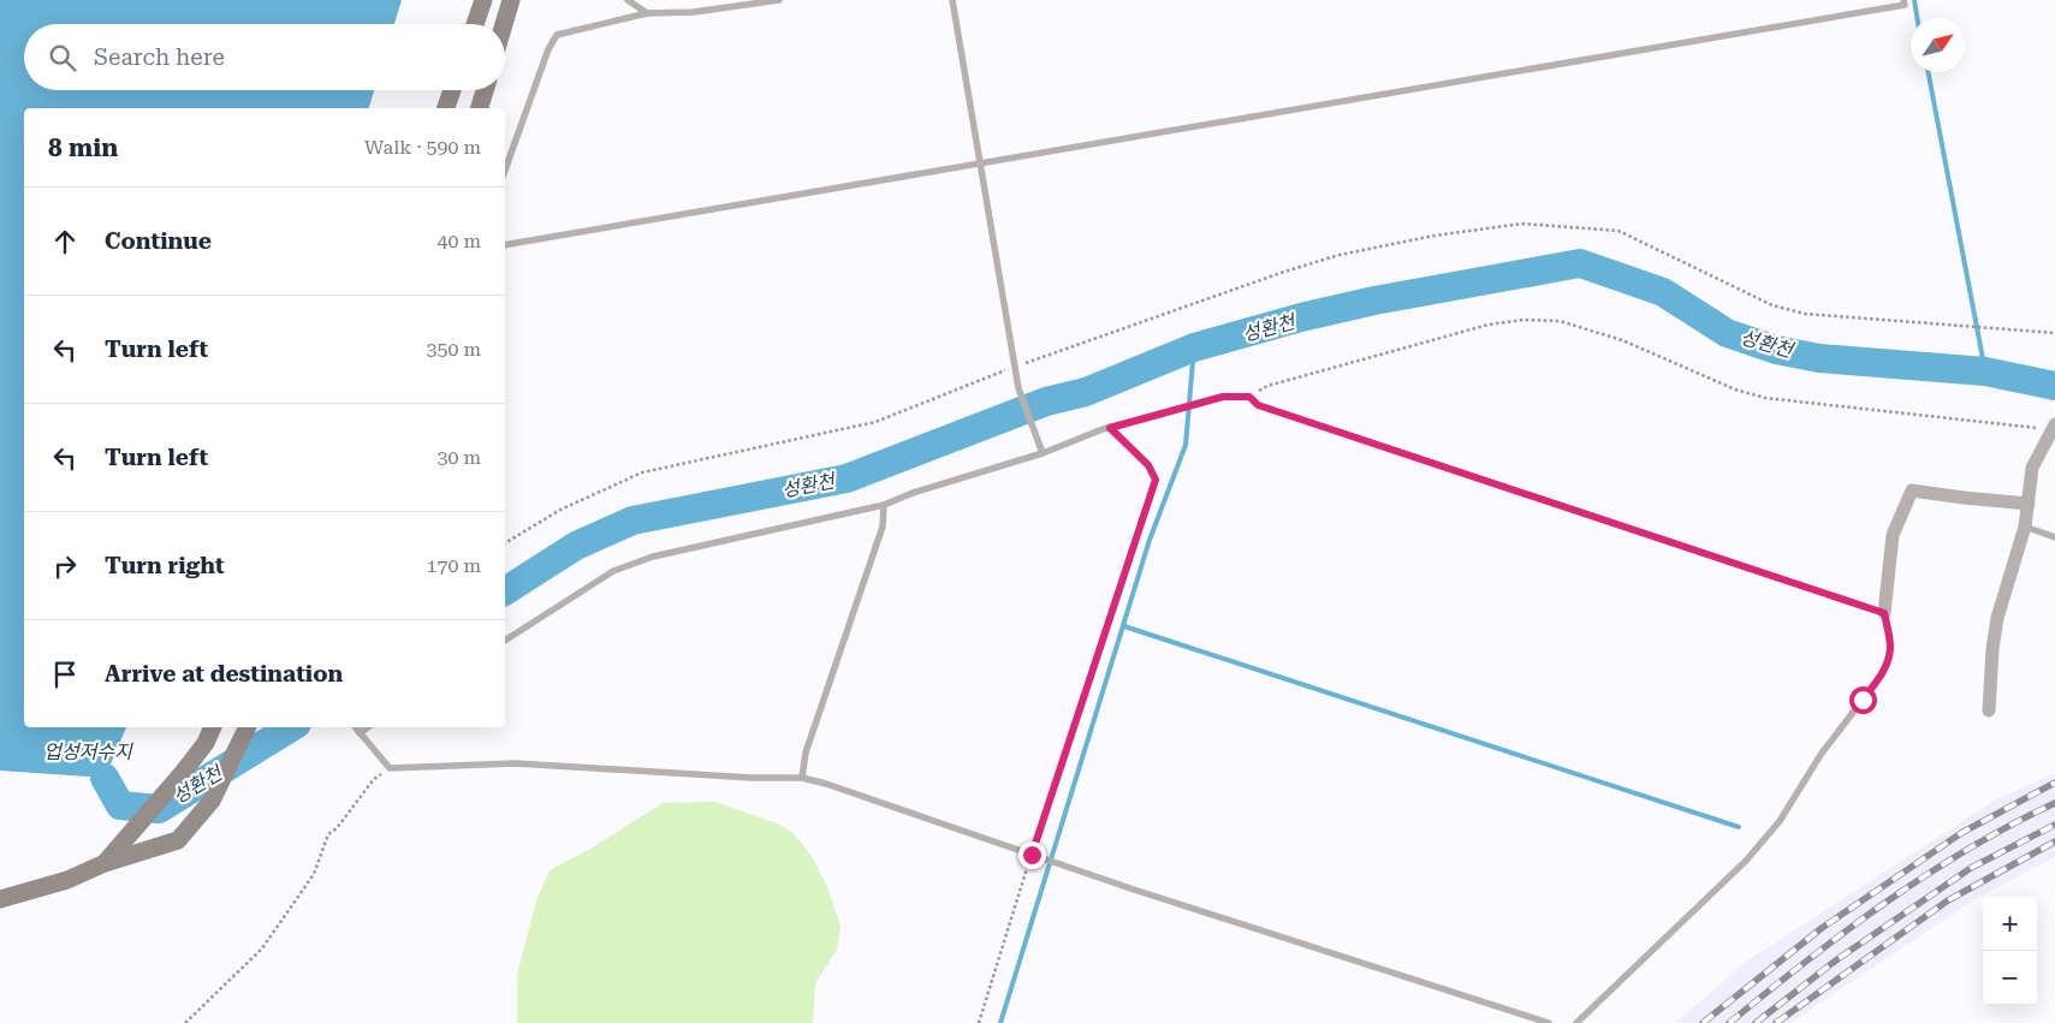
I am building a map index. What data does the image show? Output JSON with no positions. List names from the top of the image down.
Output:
{
  "water": ["성환천", "업성저수지"],
  "north": "top right",
  "page": {
    "search": "Search here",
    "heading": ["8 min", "Walk · 590 m"],
    "list": [
      ["Continue", "40 m"],
      ["Turn left", "350 m"],
      ["Turn left", "30 m"],
      ["Turn right", "170 m"],
      "Arrive at destination"
    ],
    "map_buttons": ["+", "−"]
  }
}
